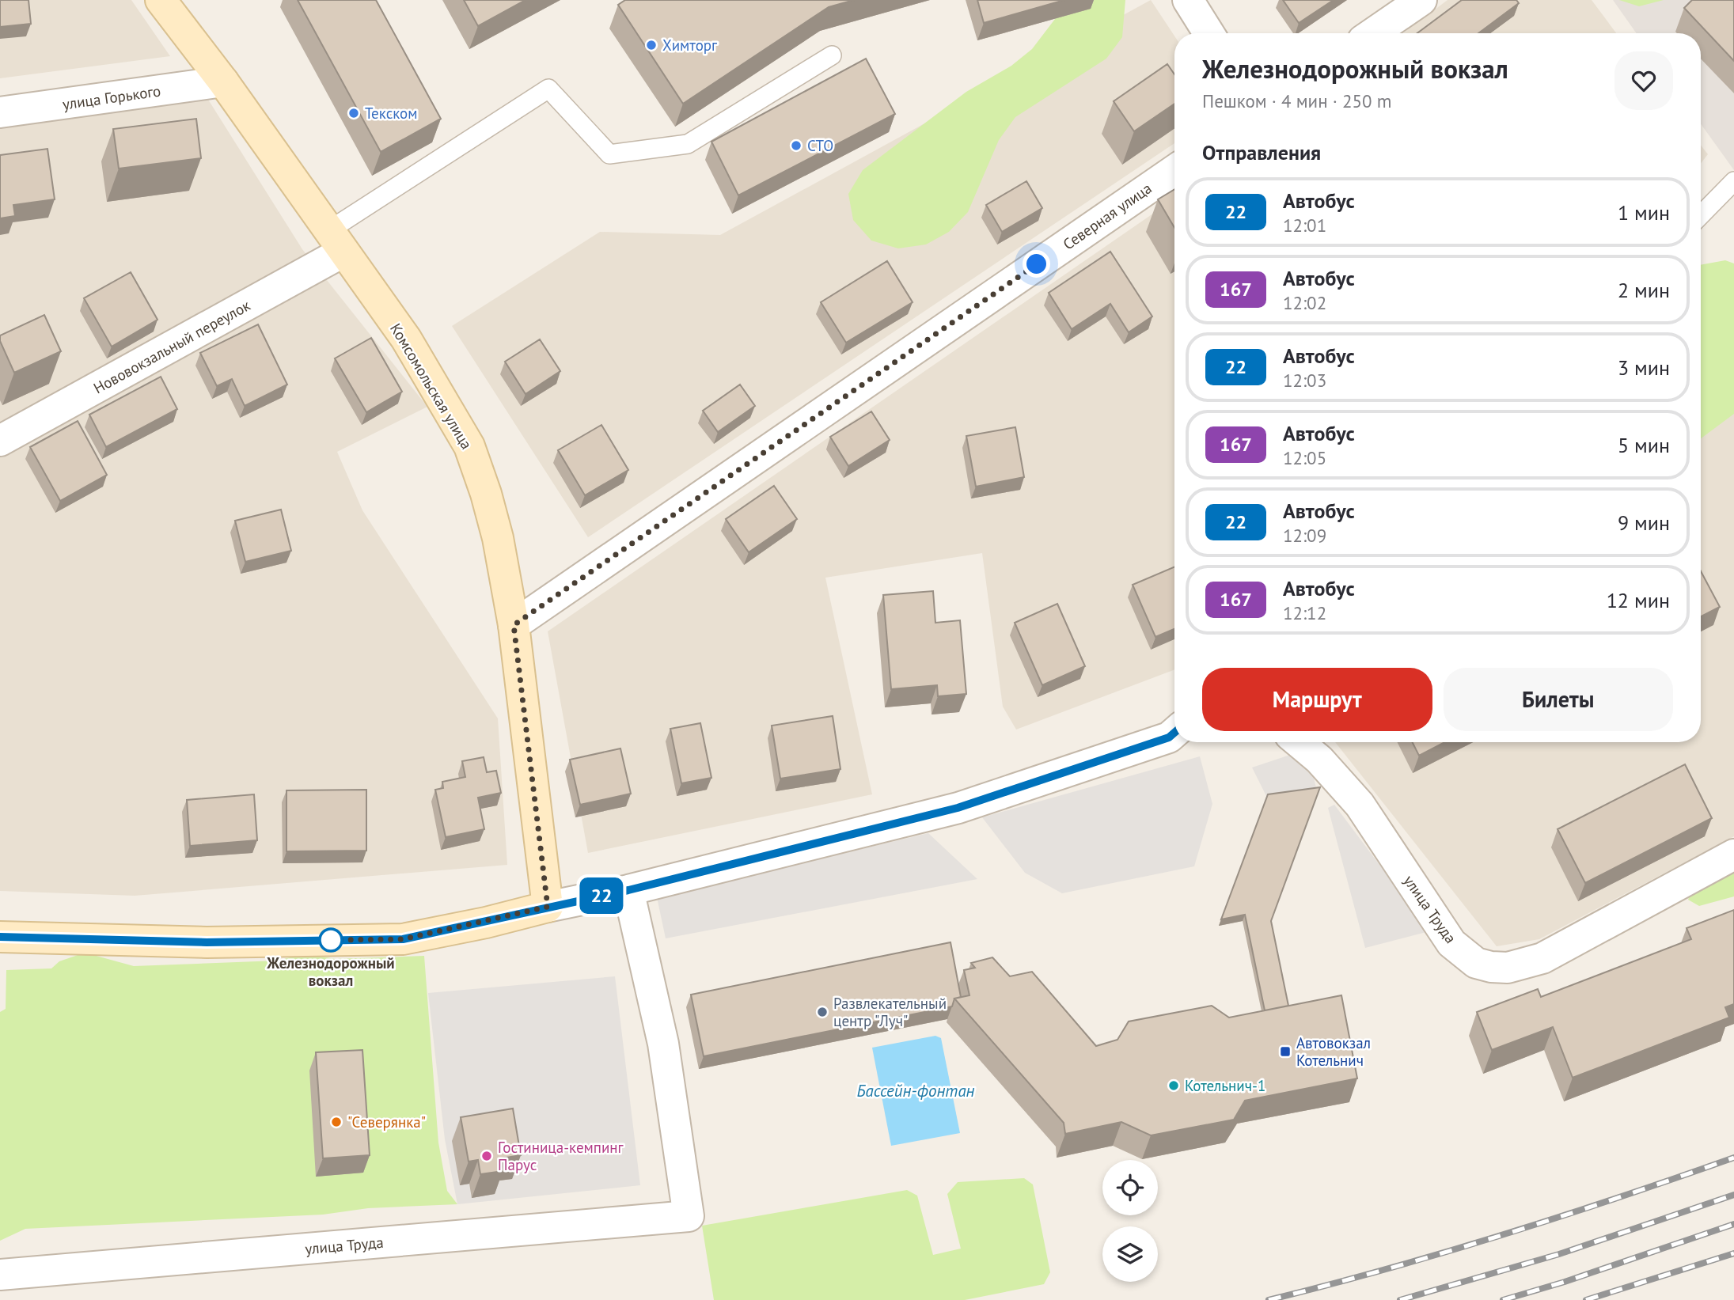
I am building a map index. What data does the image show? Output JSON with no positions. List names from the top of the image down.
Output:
{
  "streets": {
    "street": [
      "улица Горького",
      "Северная улица",
      "Нововокзальный переулок",
      "Комсомольская улица",
      "улица Труда"
    ]
  },
  "crossings": [
    ["улица Горького", "Комсомольская улица"],
    ["Северная улица", "Комсомольская улица"],
    ["Нововокзальный переулок", "Комсомольская улица"]
  ],
  "water": ["Бассейн-фонтан"],
  "places": {
    "other": [
      "Химторг",
      "Текском",
      "СТО",
      "Железнодорожный вокзал",
      "Развлекательный центр \"Луч\"",
      "Котельнич-1",
      "\"Северянка\"",
      "Гостиница-кемпинг Парус"
    ],
    "transit": ["Автовокзал Котельнич"]
  },
  "lines": ["bus line 22"],
  "page": {
    "on_map": "22",
    "heading": [
      ["Железнодорожный вокзал", "Пешком · 4 мин · 250 m"],
      "Отправления"
    ],
    "list": [
      {
        "mark": "22",
        "name": "Автобус",
        "note": "12:01",
        "value": "1 мин"
      },
      {
        "mark": "167",
        "name": "Автобус",
        "note": "12:02",
        "value": "2 мин"
      },
      {
        "mark": "22",
        "name": "Автобус",
        "note": "12:03",
        "value": "3 мин"
      },
      {
        "mark": "167",
        "name": "Автобус",
        "note": "12:05",
        "value": "5 мин"
      },
      {
        "mark": "22",
        "name": "Автобус",
        "note": "12:09",
        "value": "9 мин"
      },
      {
        "mark": "167",
        "name": "Автобус",
        "note": "12:12",
        "value": "12 мин"
      }
    ],
    "buttons": ["Маршрут", "Билеты"]
  }
}
